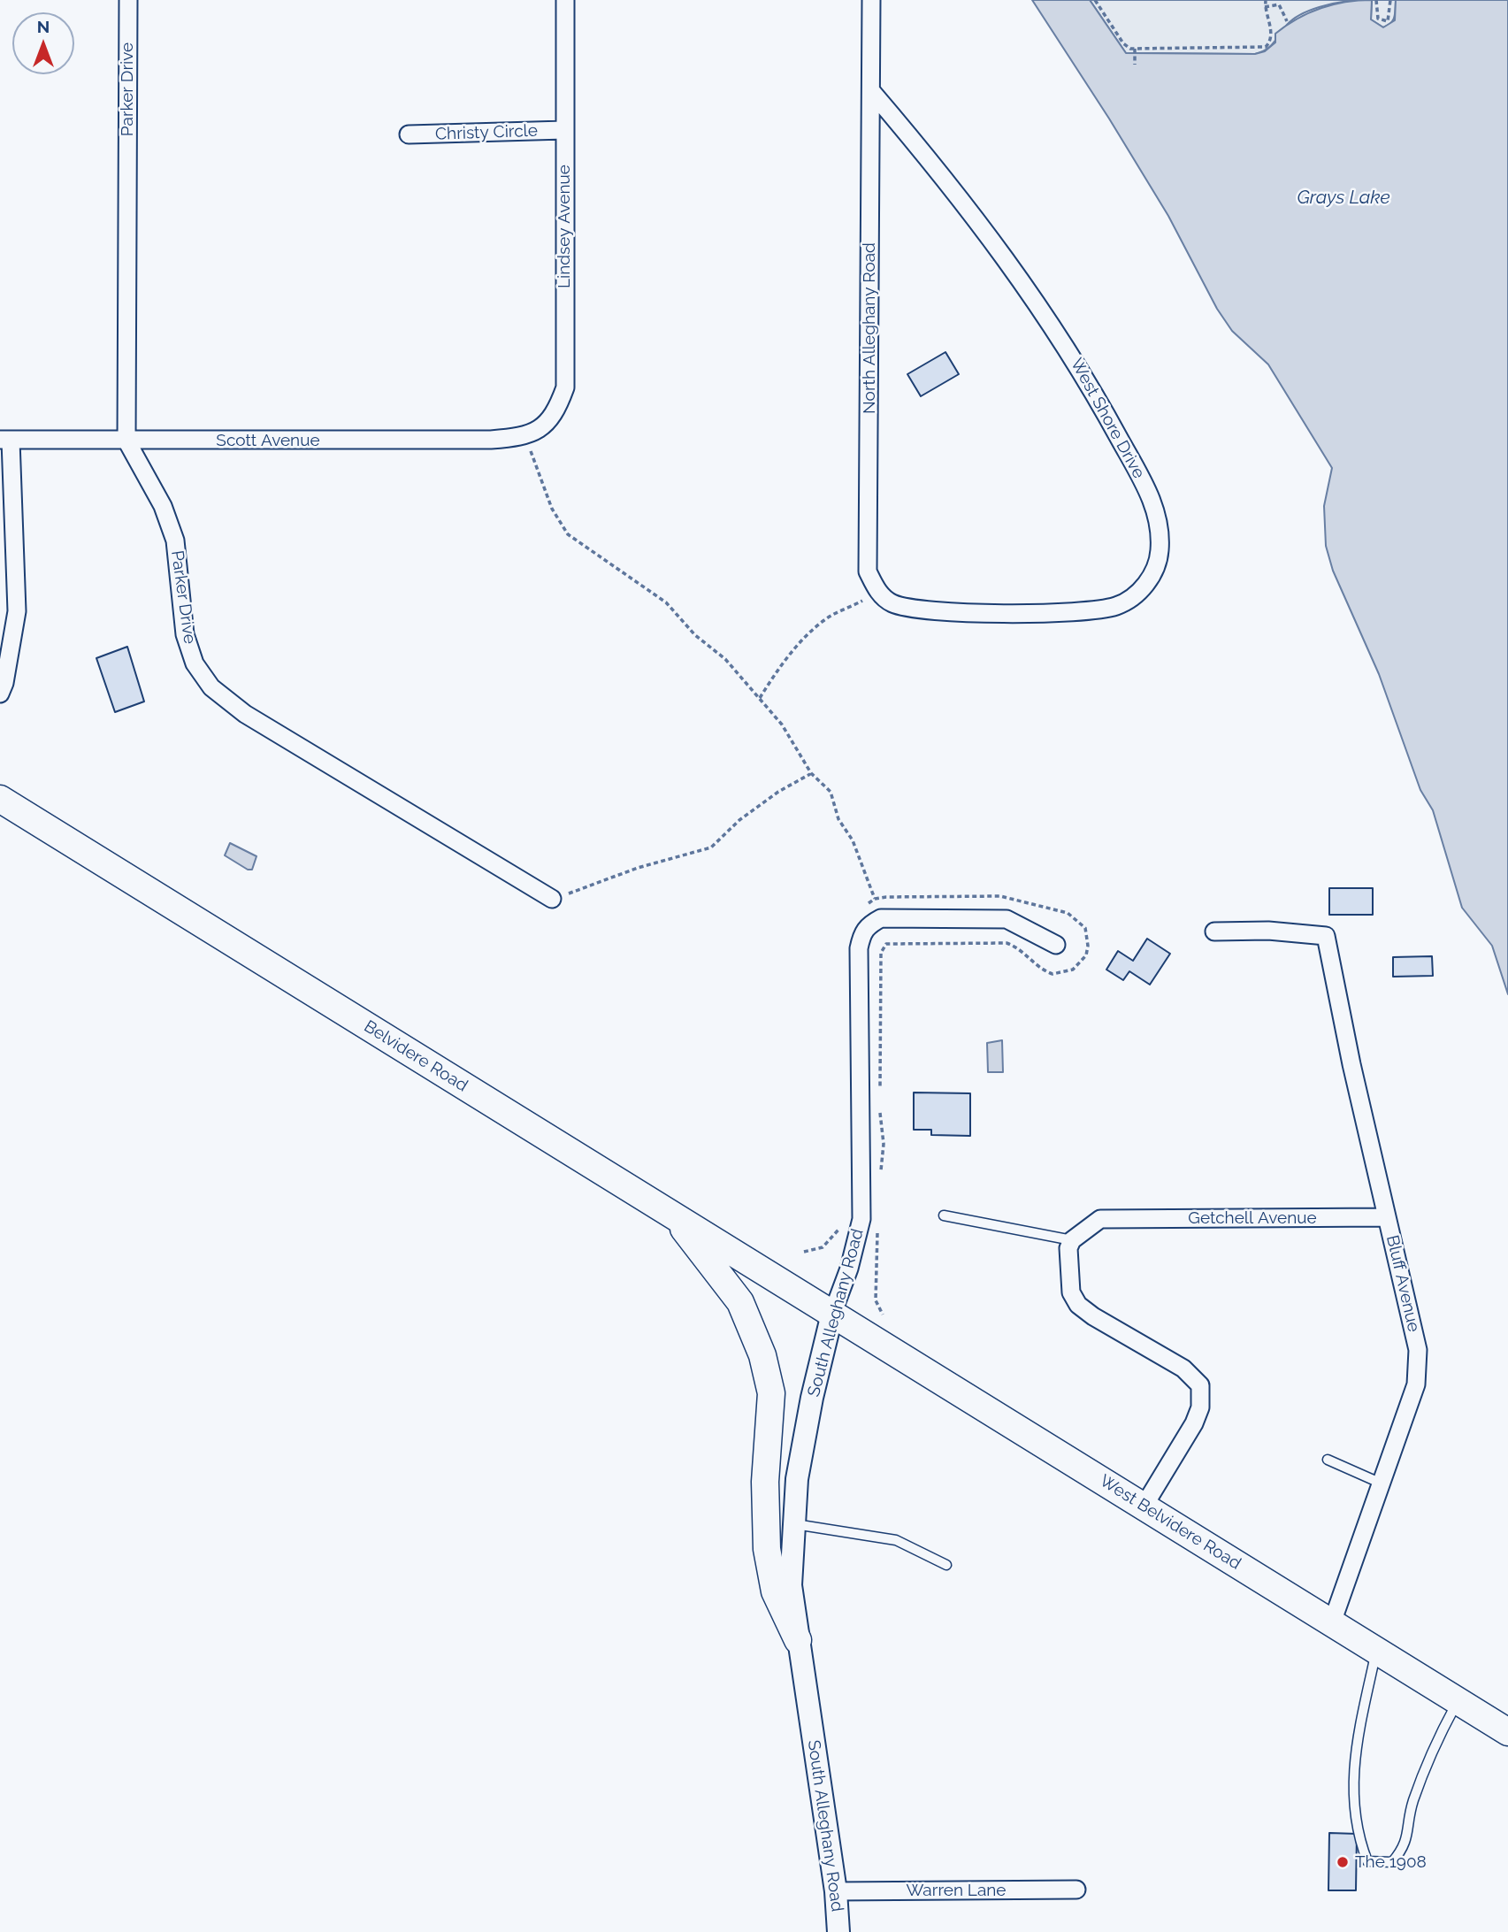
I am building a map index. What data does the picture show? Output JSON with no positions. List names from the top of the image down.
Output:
{
  "streets": {
    "main road": ["Belvidere Road", "West Belvidere Road"],
    "street": [
      "Parker Drive",
      "Christy Circle",
      "Lindsey Avenue",
      "North Alleghany Road",
      "West Shore Drive",
      "Scott Avenue",
      "Getchell Avenue",
      "Bluff Avenue",
      "South Alleghany Road",
      "Warren Lane"
    ]
  },
  "crossings": [
    ["Parker Drive", "Scott Avenue"],
    ["Christy Circle", "Lindsey Avenue"],
    ["Lindsey Avenue", "Scott Avenue"],
    ["North Alleghany Road", "West Shore Drive"],
    ["Belvidere Road", "South Alleghany Road"],
    ["Belvidere Road", "West Belvidere Road"],
    ["Getchell Avenue", "Bluff Avenue"],
    ["Bluff Avenue", "West Belvidere Road"],
    ["South Alleghany Road", "West Belvidere Road"],
    ["South Alleghany Road", "Warren Lane"]
  ],
  "water": ["Grays Lake"],
  "places": ["The 1908"],
  "north": "top"
}
